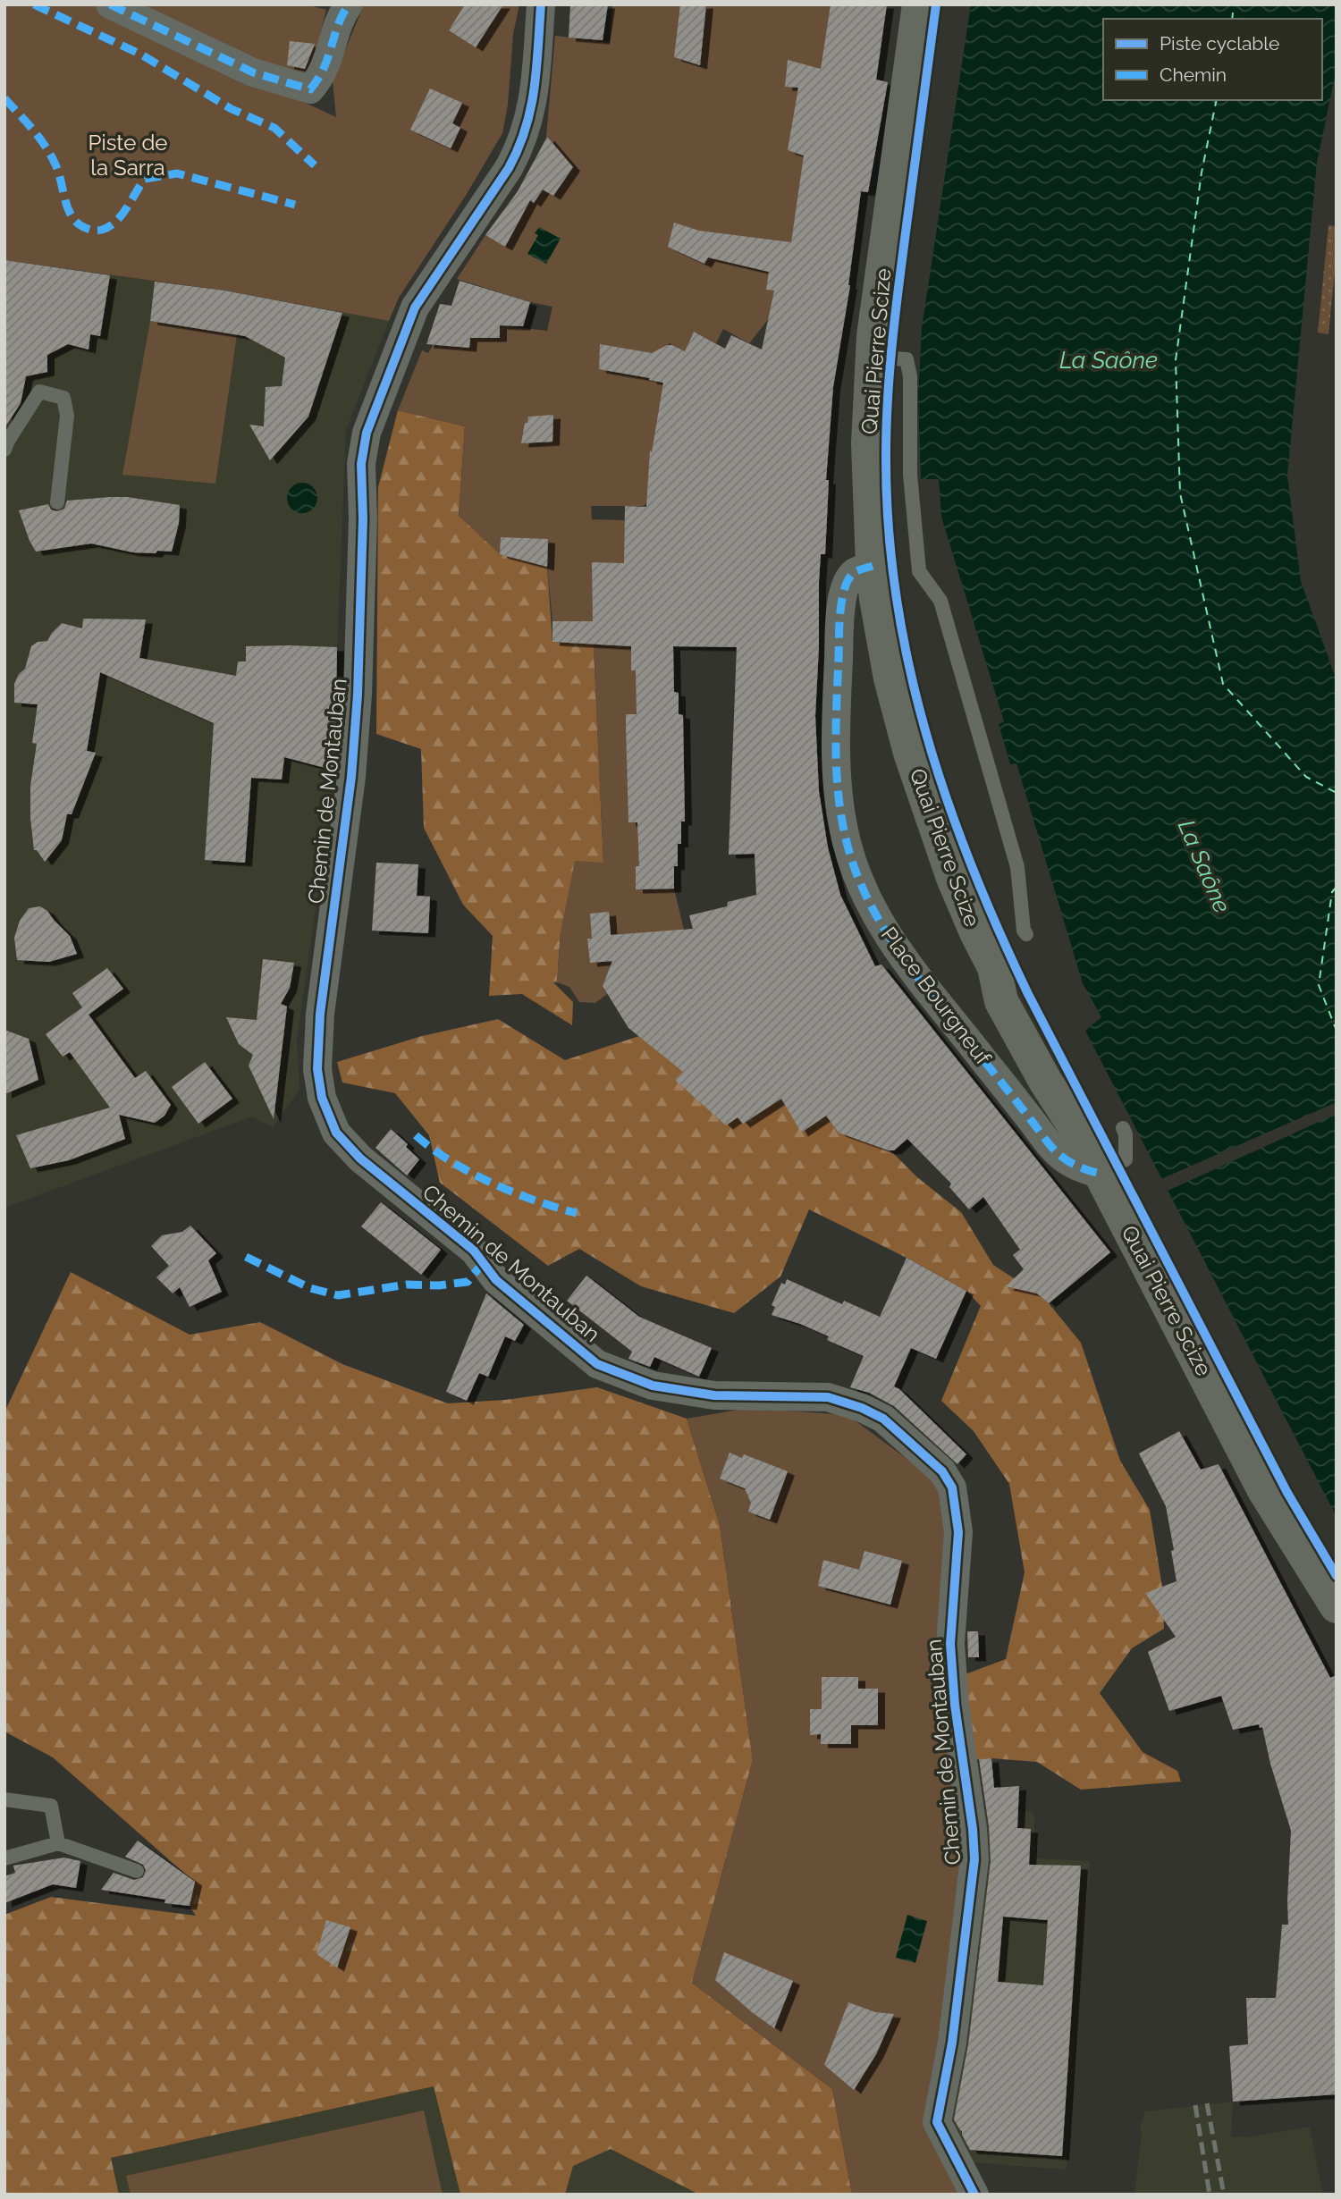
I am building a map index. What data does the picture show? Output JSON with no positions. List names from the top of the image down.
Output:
{
  "streets": {
    "main road": ["Quai Pierre Scize"],
    "street": ["Chemin de Montauban", "Place Bourgneuf"]
  },
  "crossings": [
    ["Quai Pierre Scize", "Place Bourgneuf"]
  ],
  "water": ["La Saône"],
  "parks": ["Piste de la Sarra"],
  "legend": ["Piste cyclable", "Chemin"]
}
